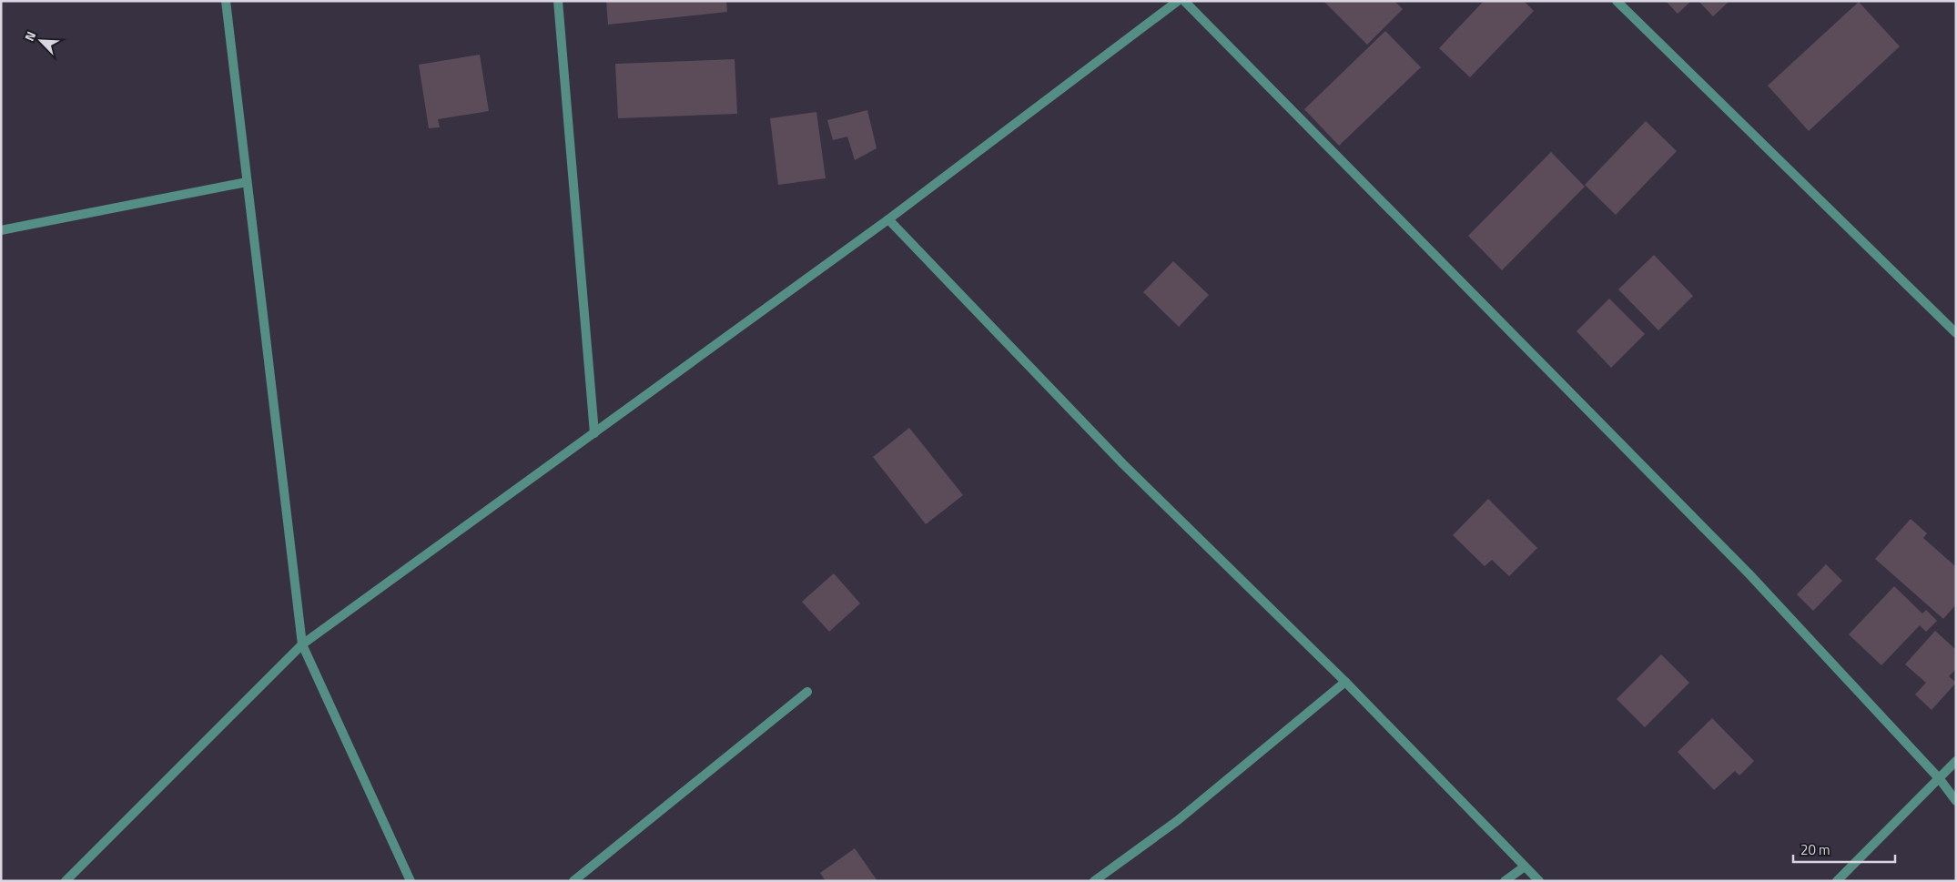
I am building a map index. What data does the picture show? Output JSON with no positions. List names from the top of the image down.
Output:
{
  "scale_bar": "20 m",
  "north": "top left"
}
